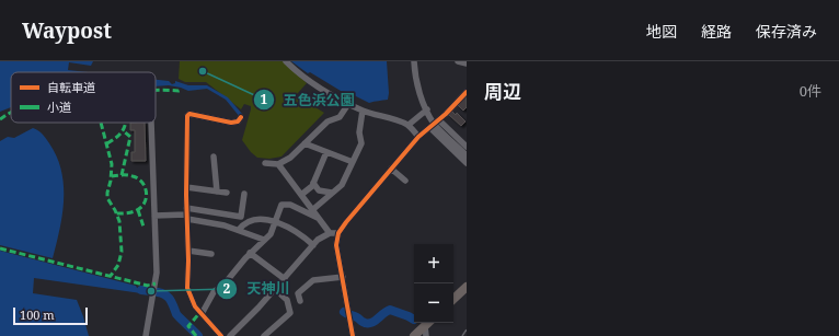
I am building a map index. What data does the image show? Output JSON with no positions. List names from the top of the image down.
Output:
{
  "places": ["五色浜公園", "天神川"],
  "legend": ["自転車道", "小道"],
  "scale_bar": "100 m",
  "page": {
    "header": "Waypost",
    "nav": ["地図", "経路", "保存済み"],
    "heading": ["周辺", "0件"],
    "map_buttons": ["+", "−"],
    "scale": "100 m"
  }
}
